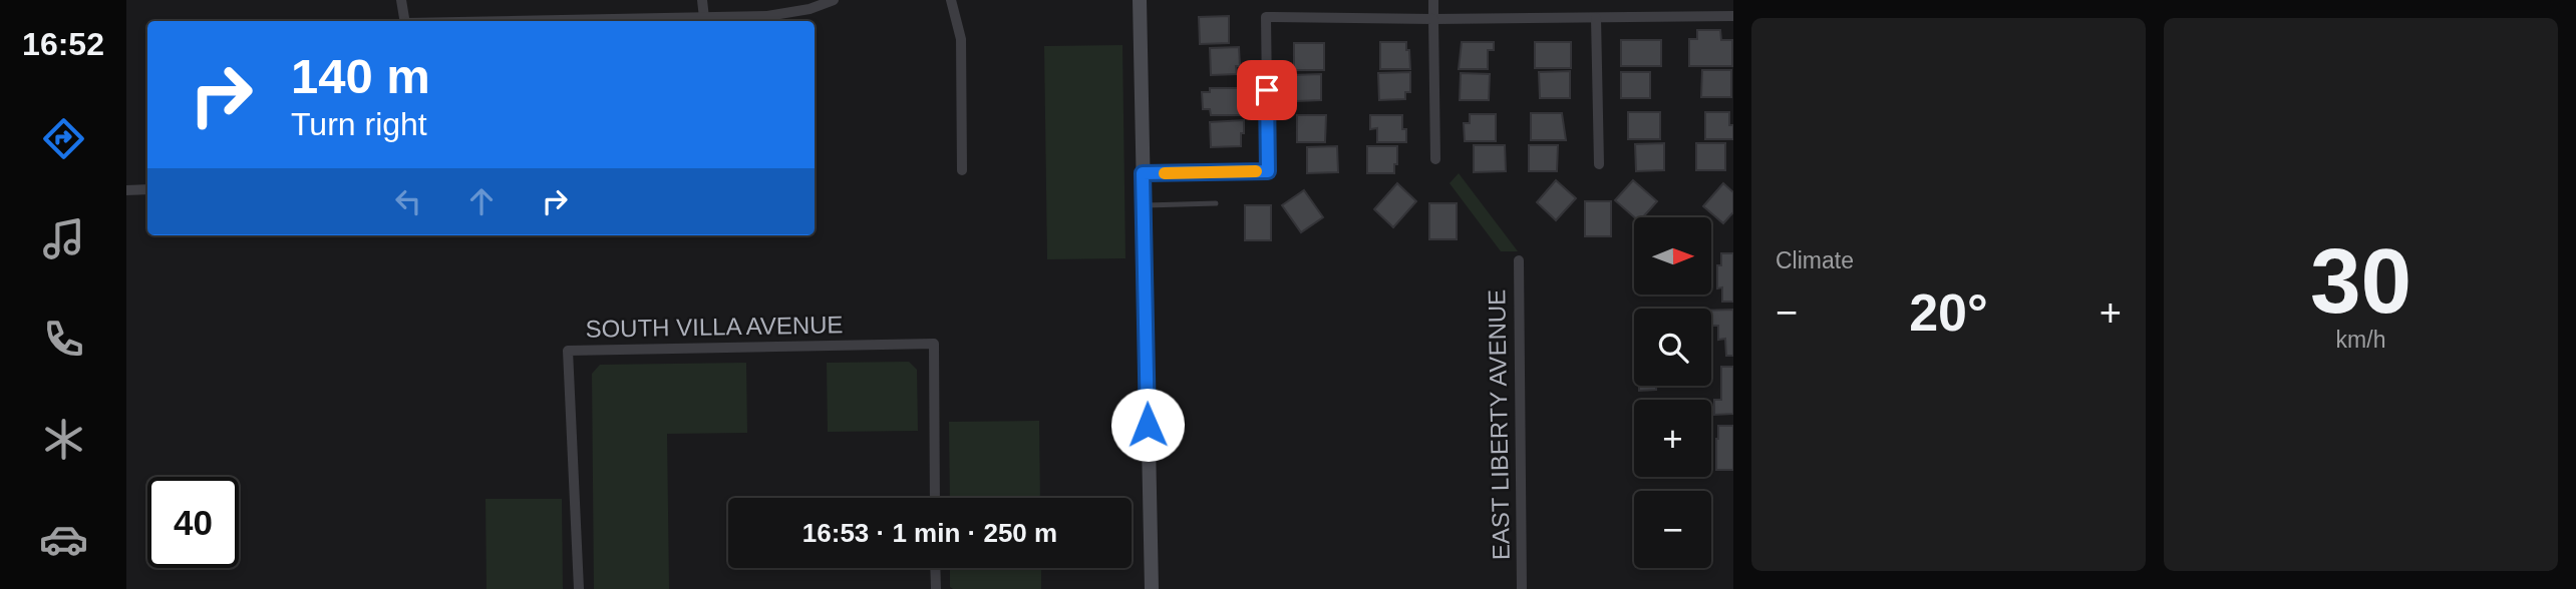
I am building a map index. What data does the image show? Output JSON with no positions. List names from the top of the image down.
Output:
{
  "streets": {
    "street": ["SOUTH VILLA AVENUE", "EAST LIBERTY AVENUE"]
  },
  "north": "right",
  "page": {
    "tabs": "16:52",
    "tile": [
      "Climate",
      ["30", "km/h"]
    ],
    "turn": ["140 m", "Turn right"],
    "map_buttons": ["+", "−"],
    "heat": ["−", "20°", "+"],
    "limit": "40",
    "trip": "16:53 · 1 min · 250 m"
  }
}
